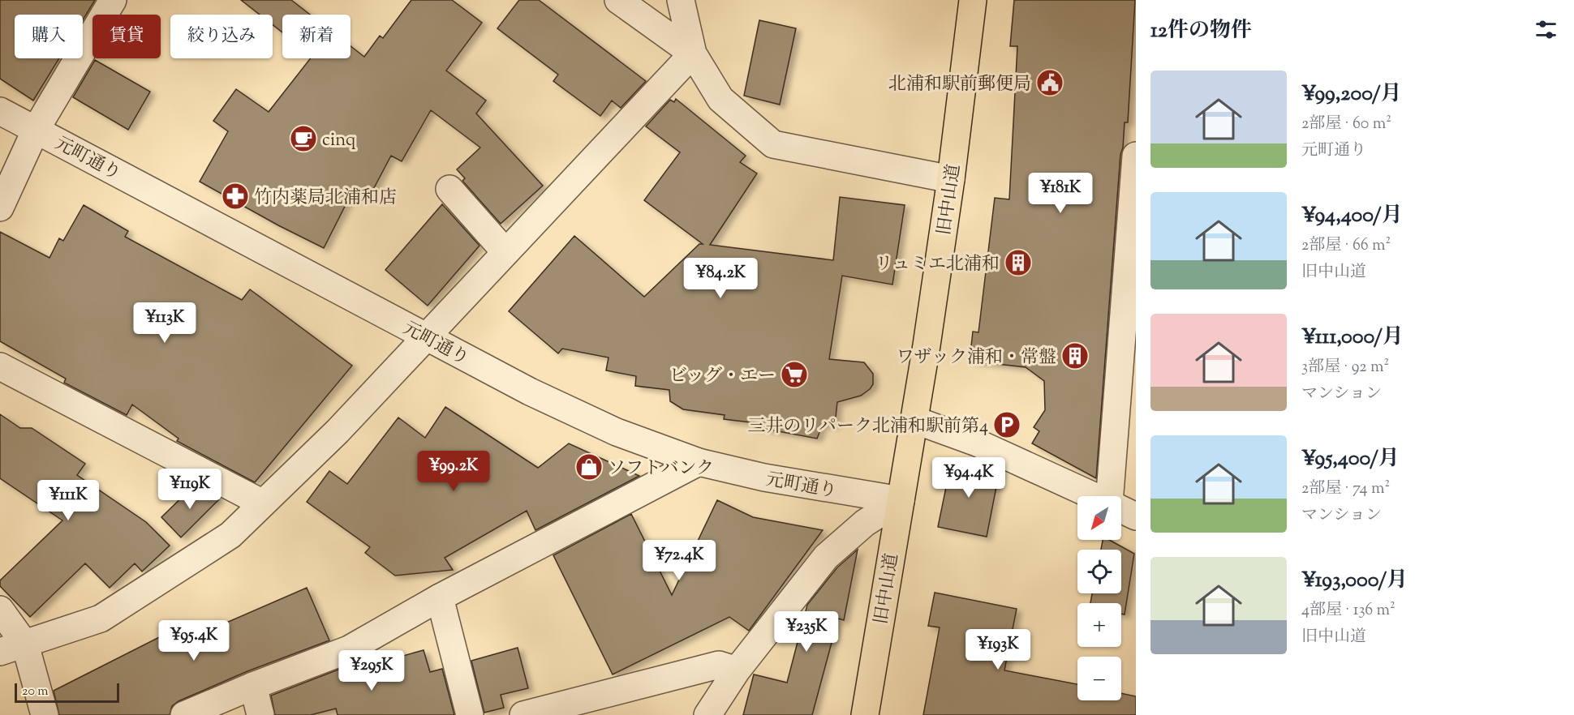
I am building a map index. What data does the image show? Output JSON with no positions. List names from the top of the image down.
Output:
{
  "streets": {
    "main road": ["旧中山道"],
    "street": ["元町通り"]
  },
  "crossings": [
    ["元町通り", "旧中山道"]
  ],
  "places": {
    "public building": ["北浦和駅前郵便局"],
    "cafe": ["cinq"],
    "pharmacy": ["竹内薬局北浦和店"],
    "building": ["リュミエ北浦和", "ワザック浦和・常盤"],
    "supermarket": ["ビッグ・エー"],
    "parking": ["三井のリパーク北浦和駅前第4"],
    "shop": ["ソフトバンク"]
  },
  "scale_bar": "20 m",
  "north": "bottom left",
  "page": {
    "heading": "12件の物件",
    "chip": [
      "購入",
      "賃貸",
      "絞り込み",
      "新着"
    ],
    "list": [
      {
        "name": "¥99,200/月",
        "note": "2部屋 · 60 m² · 元町通り"
      },
      {
        "name": "¥94,400/月",
        "note": "2部屋 · 66 m² · 旧中山道"
      },
      {
        "name": "¥111,000/月",
        "note": "3部屋 · 92 m² · マンション"
      },
      {
        "name": "¥95,400/月",
        "note": "2部屋 · 74 m² · マンション"
      },
      {
        "name": "¥193,000/月",
        "note": "4部屋 · 136 m² · 旧中山道"
      }
    ],
    "price": [
      "¥181K",
      "¥84.2K",
      "¥113K",
      "¥99.2K",
      "¥94.4K",
      "¥119K",
      "¥111K",
      "¥72.4K",
      "¥235K",
      "¥95.4K",
      "¥193K",
      "¥295K"
    ],
    "map_buttons": ["+", "−"],
    "scale": "20 m"
  }
}
